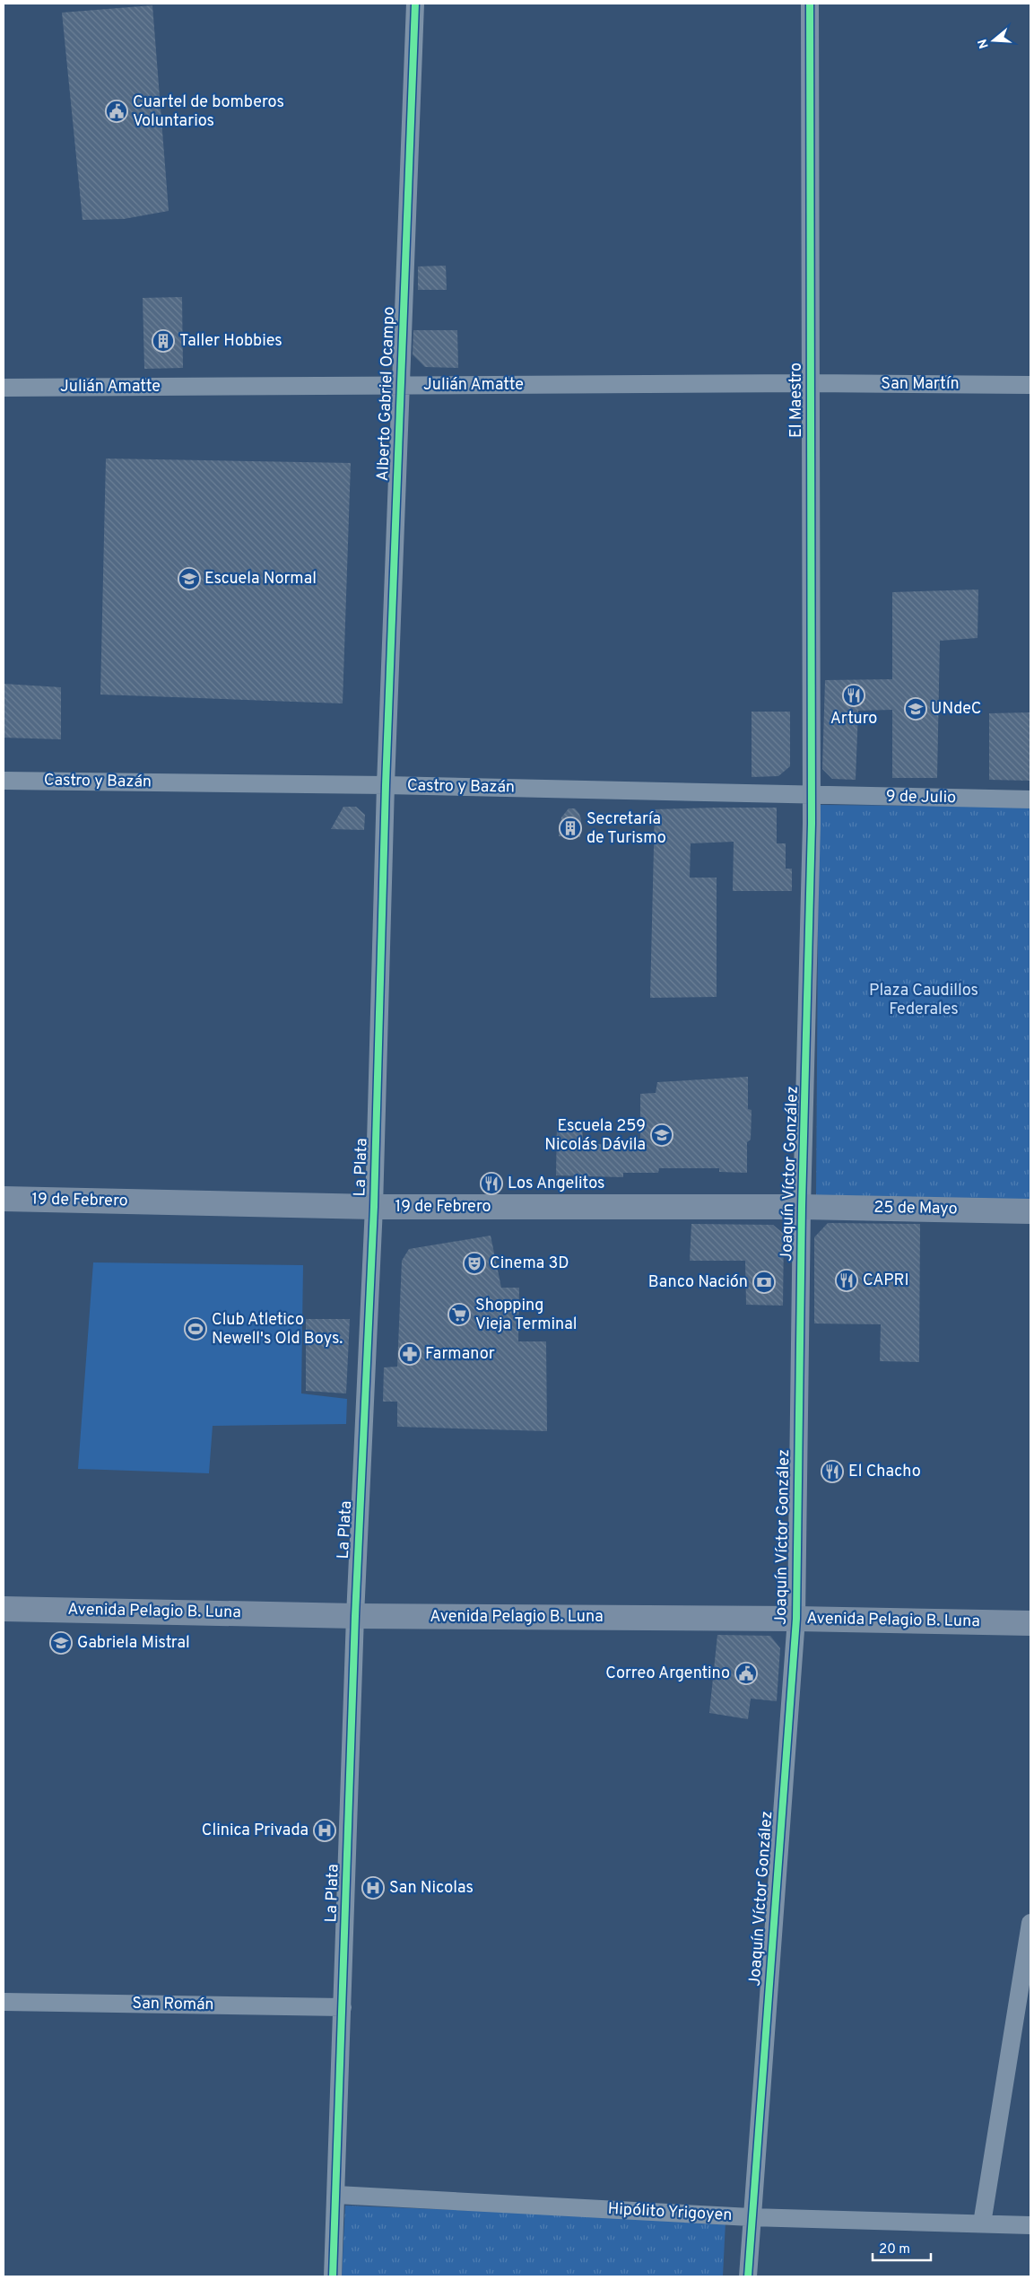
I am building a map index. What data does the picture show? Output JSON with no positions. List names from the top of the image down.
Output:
{
  "streets": {
    "main road": ["19 de Febrero", "25 de Mayo", "Avenida Pelagio B. Luna"],
    "street": [
      "San Martín",
      "Julián Amatte",
      "Alberto Gabriel Ocampo",
      "El Maestro",
      "Castro y Bazán",
      "9 de Julio",
      "La Plata",
      "Joaquín Víctor González",
      "San Román",
      "Hipólito Yrigoyen"
    ]
  },
  "crossings": [
    ["San Martín", "Julián Amatte"],
    ["San Martín", "El Maestro"],
    ["Julián Amatte", "Alberto Gabriel Ocampo"],
    ["Julián Amatte", "El Maestro"],
    ["Alberto Gabriel Ocampo", "Castro y Bazán"],
    ["Alberto Gabriel Ocampo", "La Plata"],
    ["El Maestro", "Castro y Bazán"],
    ["El Maestro", "9 de Julio"],
    ["El Maestro", "Joaquín Víctor González"],
    ["Castro y Bazán", "9 de Julio"],
    ["Castro y Bazán", "La Plata"],
    ["Castro y Bazán", "Joaquín Víctor González"],
    ["9 de Julio", "Joaquín Víctor González"],
    ["La Plata", "19 de Febrero"],
    ["La Plata", "Avenida Pelagio B. Luna"],
    ["La Plata", "San Román"],
    ["La Plata", "Hipólito Yrigoyen"],
    ["Joaquín Víctor González", "19 de Febrero"],
    ["Joaquín Víctor González", "25 de Mayo"],
    ["Joaquín Víctor González", "Avenida Pelagio B. Luna"],
    ["Joaquín Víctor González", "Hipólito Yrigoyen"],
    ["19 de Febrero", "25 de Mayo"]
  ],
  "parks": ["Plaza Caudillos Federales"],
  "places": {
    "public building": ["Cuartel de bomberos Voluntarios", "Correo Argentino"],
    "building": ["Taller Hobbies", "Secretaría de Turismo"],
    "school or university": [
      "Escuela Normal",
      "UNdeC",
      "Escuela 259 Nicolás Dávila",
      "Gabriela Mistral"
    ],
    "restaurant": [
      "Arturo",
      "Los Angelitos",
      "CAPRI",
      "El Chacho"
    ],
    "theatre": ["Cinema 3D"],
    "bank": ["Banco Nación"],
    "supermarket": ["Shopping Vieja Terminal"],
    "sports": ["Club Atletico Newell's Old Boys."],
    "pharmacy": ["Farmanor"],
    "hospital": ["Clinica Privada", "San Nicolas"]
  },
  "scale_bar": "20 m",
  "north": "left"
}
